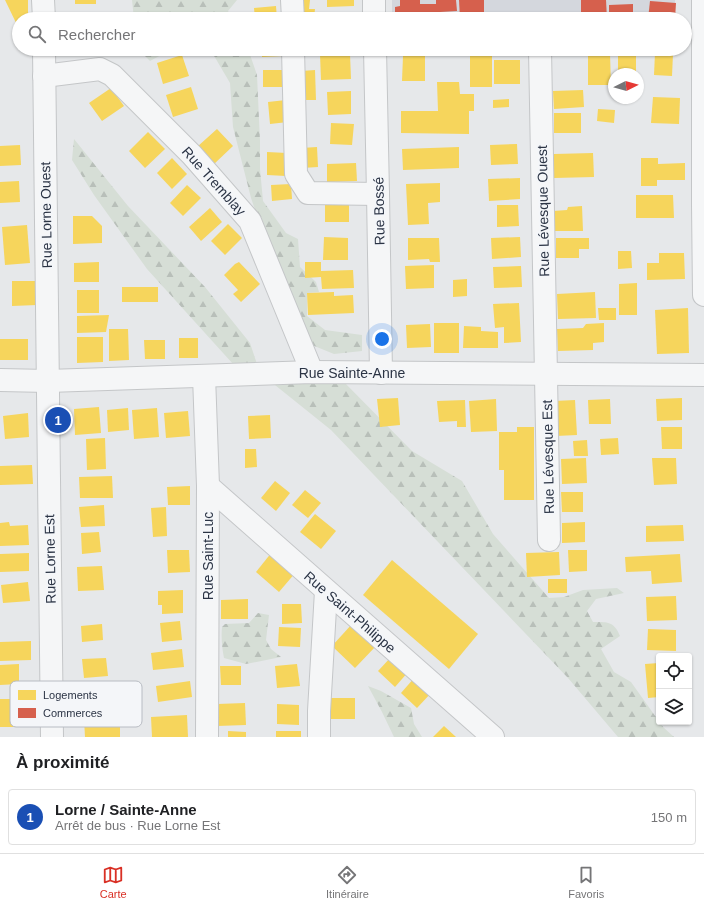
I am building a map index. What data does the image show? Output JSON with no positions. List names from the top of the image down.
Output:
{
  "streets": {
    "street": [
      "Rue Tremblay",
      "Rue Bossé",
      "Rue Lévesque Ouest",
      "Rue Lorne Ouest",
      "Rue Sainte-Anne",
      "Rue Lévesque Est",
      "Rue Saint-Luc",
      "Rue Lorne Est",
      "Rue Saint-Philippe"
    ]
  },
  "crossings": [
    ["Rue Tremblay", "Rue Lorne Ouest"],
    ["Rue Tremblay", "Rue Sainte-Anne"],
    ["Rue Bossé", "Rue Sainte-Anne"],
    ["Rue Lévesque Ouest", "Rue Sainte-Anne"],
    ["Rue Lévesque Ouest", "Rue Lévesque Est"],
    ["Rue Lorne Ouest", "Rue Sainte-Anne"],
    ["Rue Lorne Ouest", "Rue Lorne Est"],
    ["Rue Sainte-Anne", "Rue Lévesque Est"],
    ["Rue Sainte-Anne", "Rue Saint-Luc"],
    ["Rue Sainte-Anne", "Rue Lorne Est"],
    ["Rue Saint-Luc", "Rue Saint-Philippe"]
  ],
  "legend": ["Logements", "Commerces"],
  "north": "right",
  "page": {
    "search": "Rechercher",
    "pins": "1",
    "heading": "À proximité",
    "list": [
      {
        "mark": "1",
        "name": "Lorne / Sainte-Anne",
        "note": "Arrêt de bus · Rue Lorne Est",
        "value": "150 m"
      }
    ],
    "nav": ["Carte", "Itinéraire", "Favoris"]
  }
}
